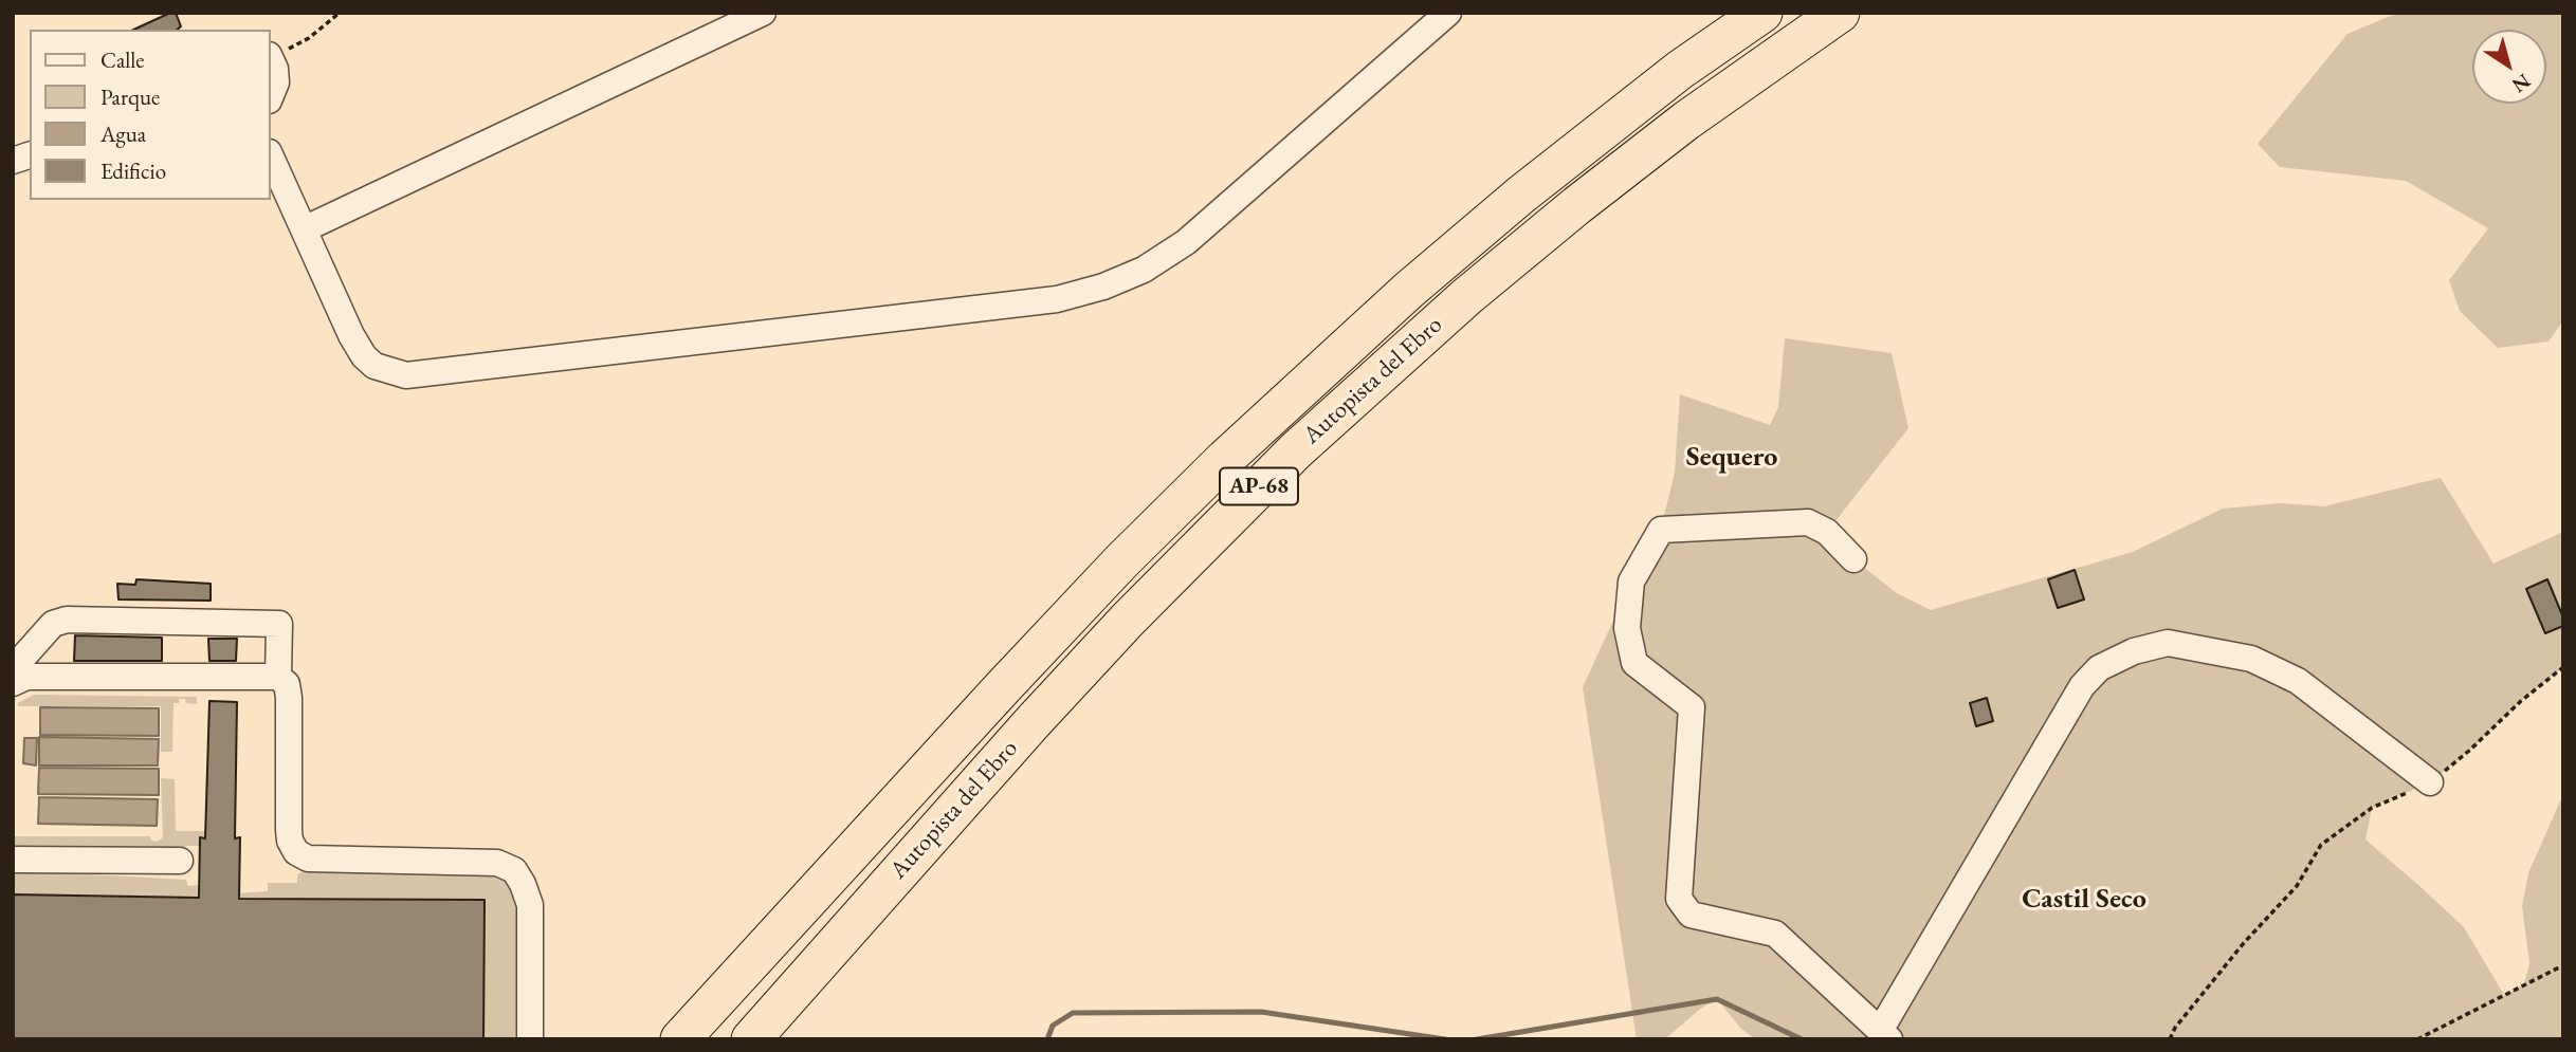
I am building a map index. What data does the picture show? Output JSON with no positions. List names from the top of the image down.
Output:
{
  "streets": {
    "highway": ["Autopista del Ebro", "AP-68"]
  },
  "districts": ["Sequero", "Castil Seco"],
  "legend": [
    "Calle",
    "Parque",
    "Agua",
    "Edificio"
  ],
  "north": "bottom right"
}
